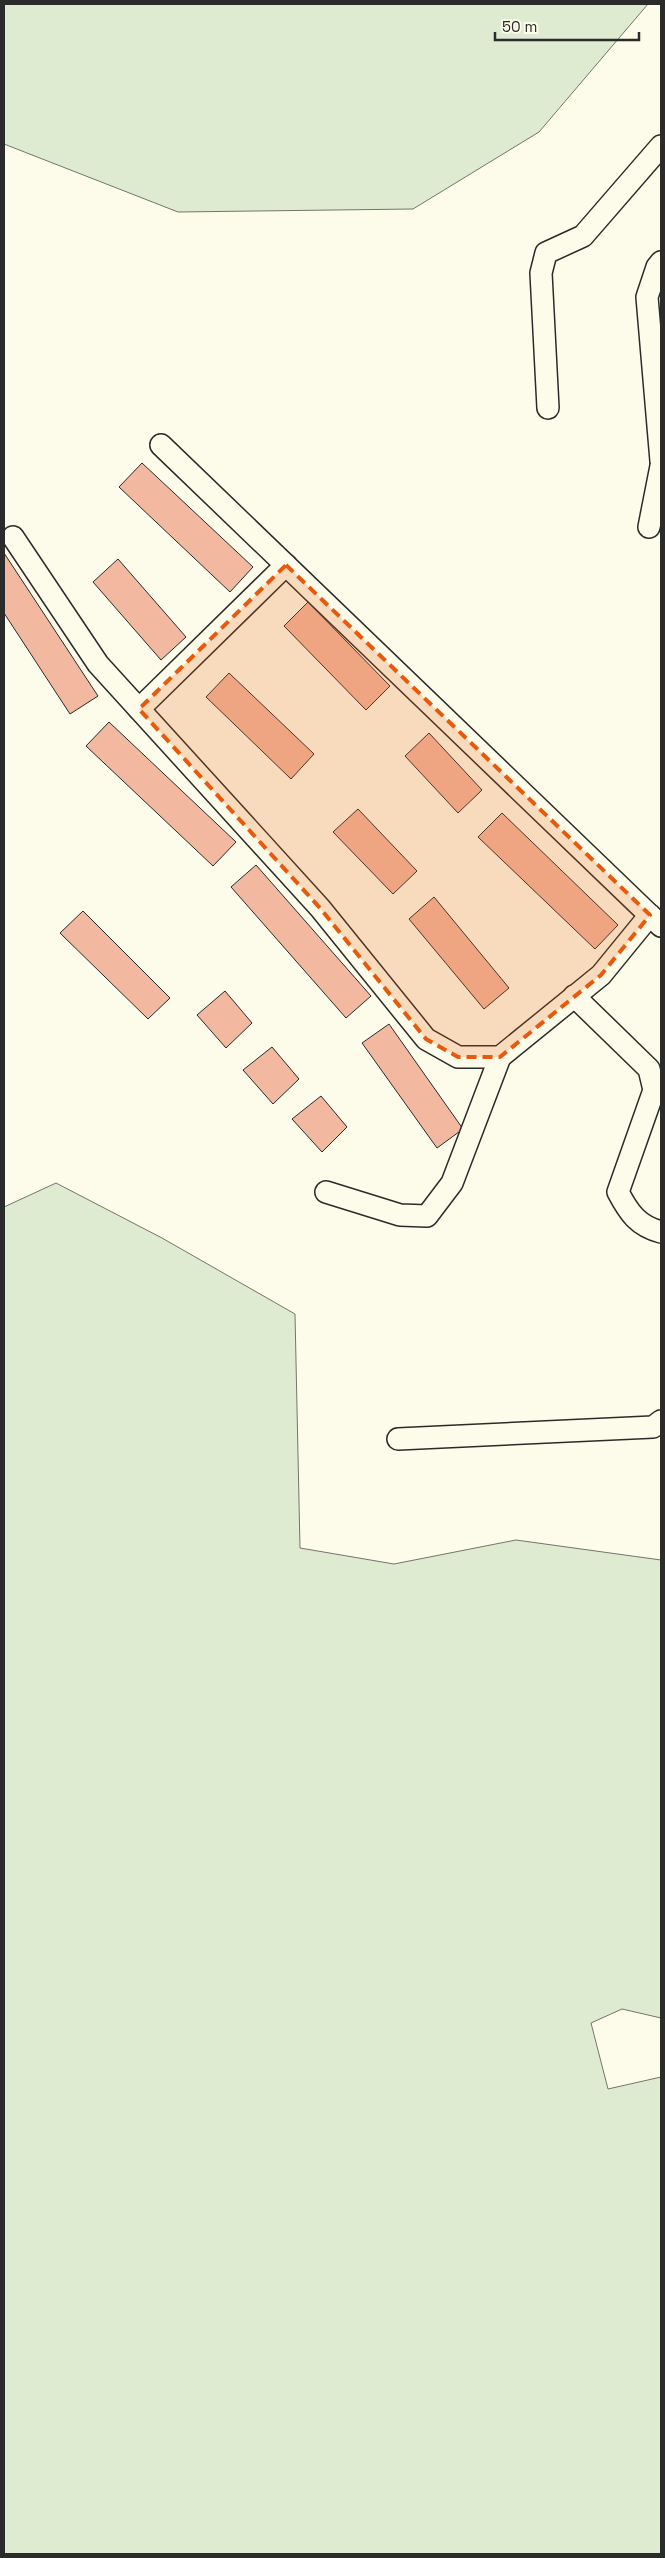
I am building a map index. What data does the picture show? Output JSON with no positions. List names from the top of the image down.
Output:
{
  "scale_bar": "50 m"
}
